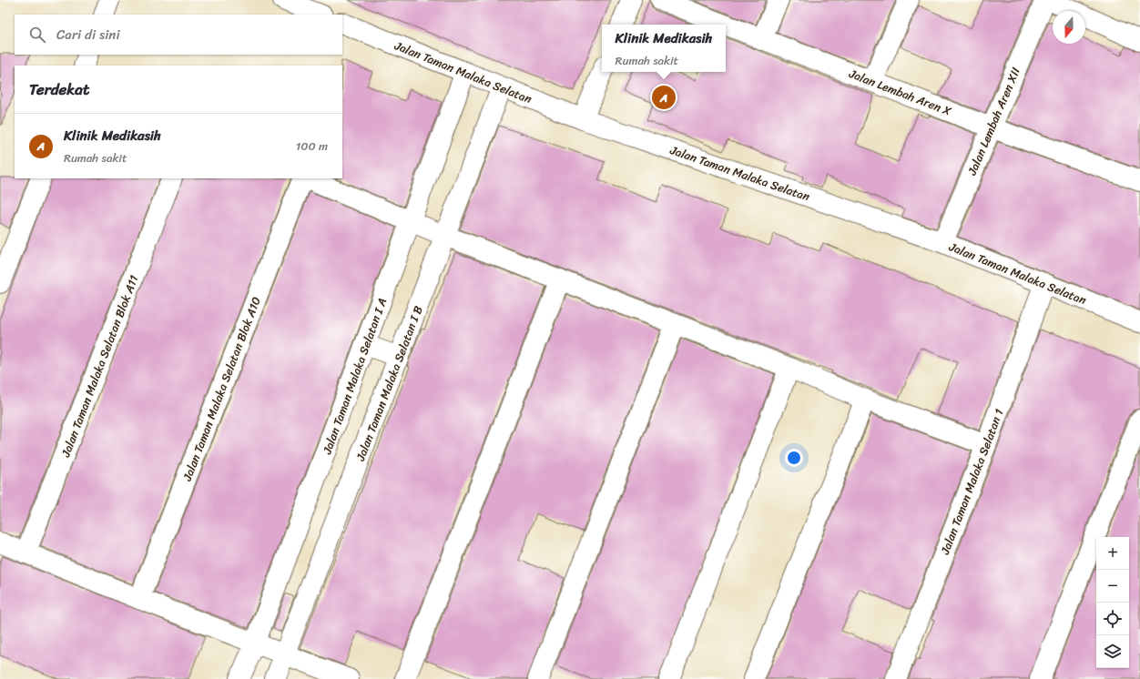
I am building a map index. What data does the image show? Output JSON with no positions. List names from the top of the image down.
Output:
{
  "streets": {
    "street": [
      "Jalan Taman Malaka Selatan",
      "Jalan Lembah Aren X",
      "Jalan Lembah Aren XII",
      "Jalan Taman Malaka Selatan Blok A11",
      "Jalan Taman Malaka Selatan I A",
      "Jalan Taman Malaka Selatan I B",
      "Jalan Taman Malaka Selatan Blok A10",
      "Jalan Taman Malaka Selatan 1"
    ]
  },
  "crossings": [
    ["Jalan Taman Malaka Selatan", "Jalan Lembah Aren XII"],
    ["Jalan Taman Malaka Selatan", "Jalan Taman Malaka Selatan I A"],
    ["Jalan Taman Malaka Selatan", "Jalan Taman Malaka Selatan I B"],
    ["Jalan Taman Malaka Selatan", "Jalan Taman Malaka Selatan 1"],
    ["Jalan Lembah Aren X", "Jalan Lembah Aren XII"]
  ],
  "north": "bottom",
  "page": {
    "search": "Cari di sini",
    "popup": ["Klinik Medikasih", "Rumah sakit"],
    "heading": "Terdekat",
    "pins": "A",
    "list": [
      {
        "mark": "A",
        "name": "Klinik Medikasih",
        "note": "Rumah sakit",
        "value": "100 m"
      }
    ],
    "map_buttons": ["+", "−"]
  }
}
